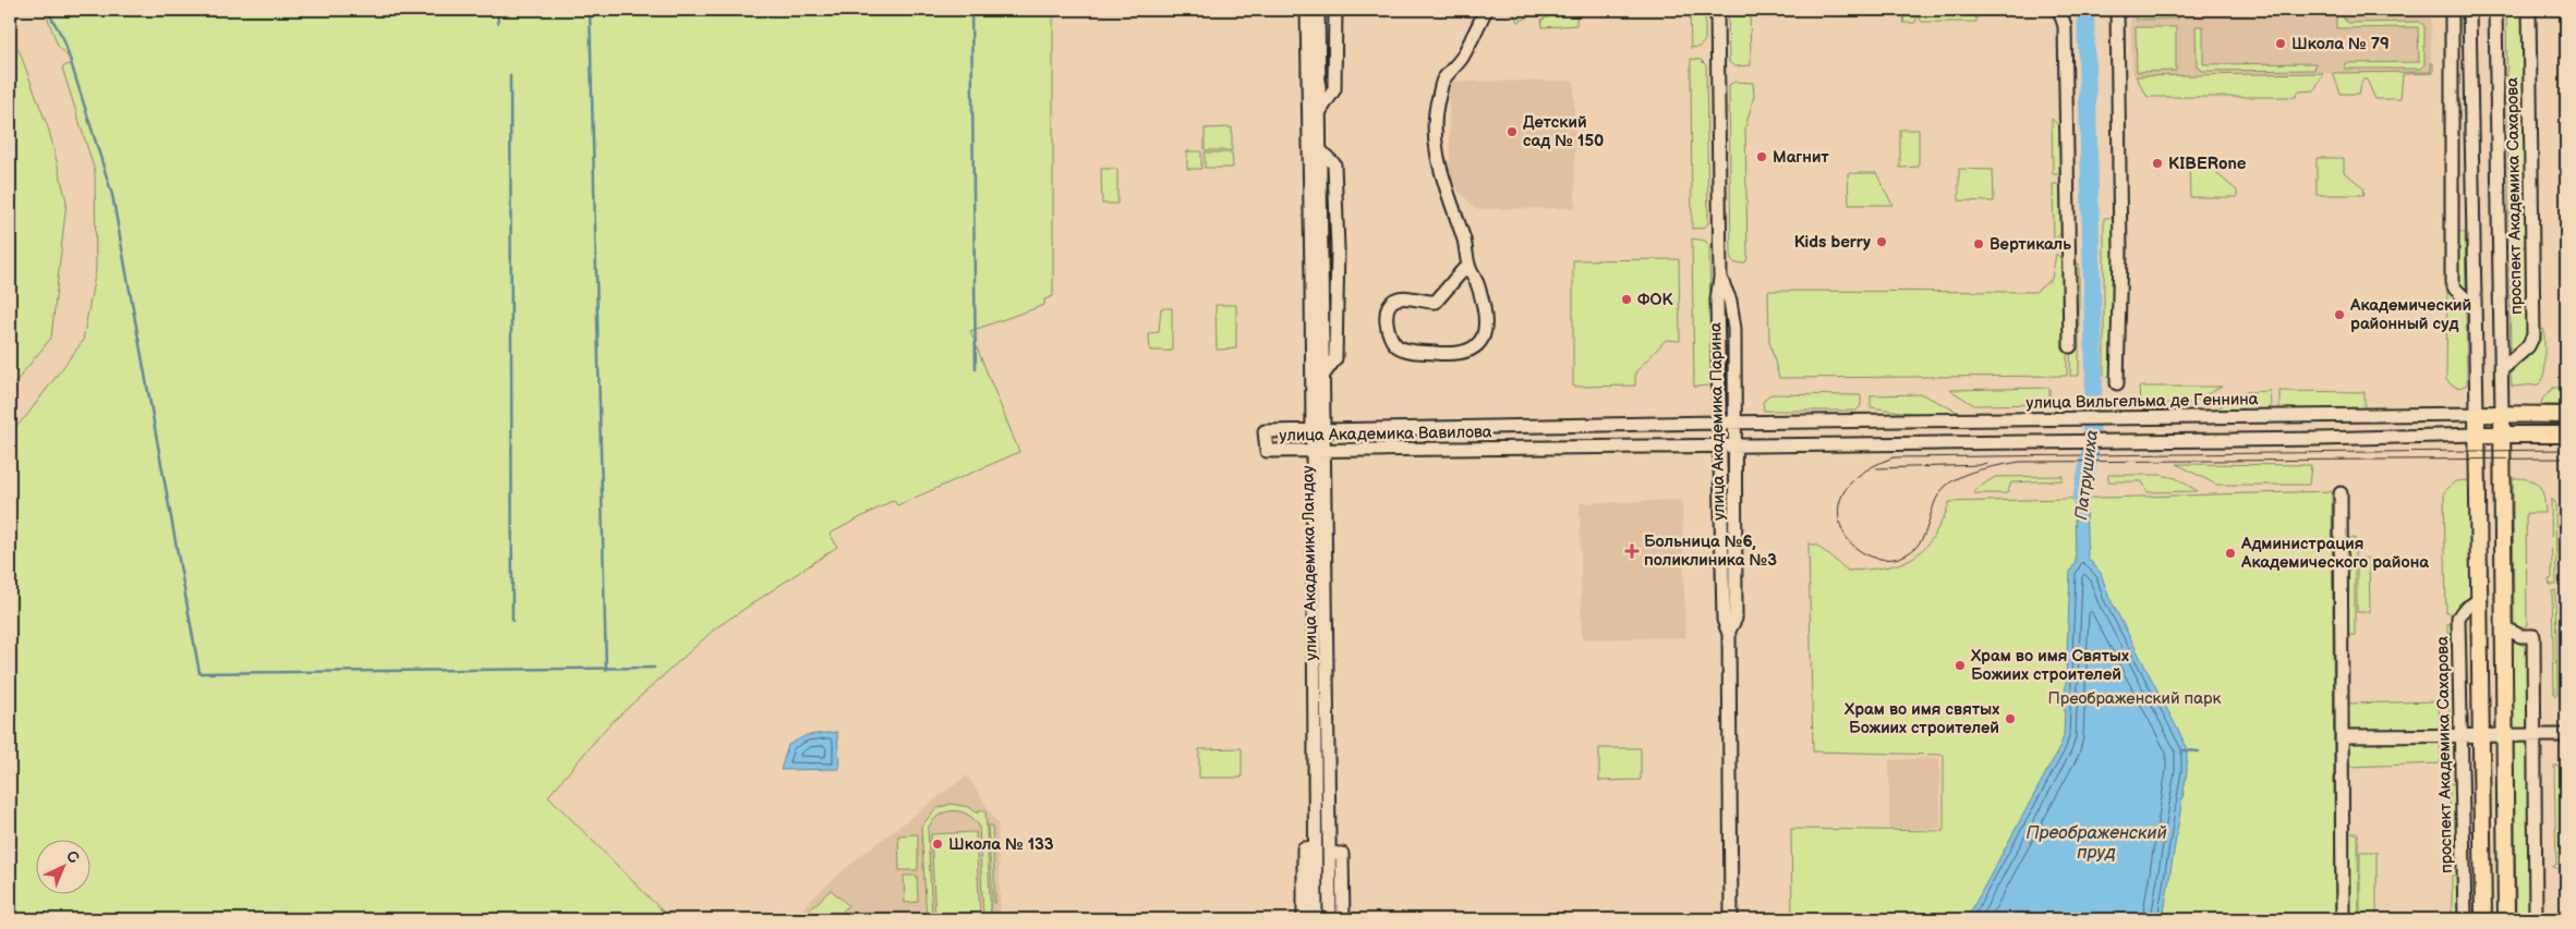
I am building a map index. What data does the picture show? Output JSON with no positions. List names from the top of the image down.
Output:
{
  "streets": {
    "main road": ["проспект Академика Сахарова", "улица Вильгельма де Геннина"],
    "street": ["улица Академика Парина", "улица Академика Вавилова", "улица Академика Ландау"]
  },
  "crossings": [
    ["проспект Академика Сахарова", "улица Вильгельма де Геннина"],
    ["улица Вильгельма де Геннина", "улица Академика Парина"],
    ["улица Вильгельма де Геннина", "улица Академика Вавилова"],
    ["улица Академика Парина", "улица Академика Вавилова"],
    ["улица Академика Вавилова", "улица Академика Ландау"]
  ],
  "water": ["Патрушиха", "Преображенский пруд"],
  "parks": ["Преображенский парк"],
  "places": {
    "other": [
      "Школа № 79",
      "Детский сад № 150",
      "Магнит",
      "KIBERone",
      "Kids berry",
      "Вертикаль",
      "ФОК",
      "Академический районный суд",
      "Администрация Академического района",
      "Храм во имя Святых Божиих строителей",
      "Храм во имя святых Божиих строителей",
      "Школа № 133"
    ],
    "health": ["Больница №6, поликлиника №3"]
  },
  "north": "top right"
}
